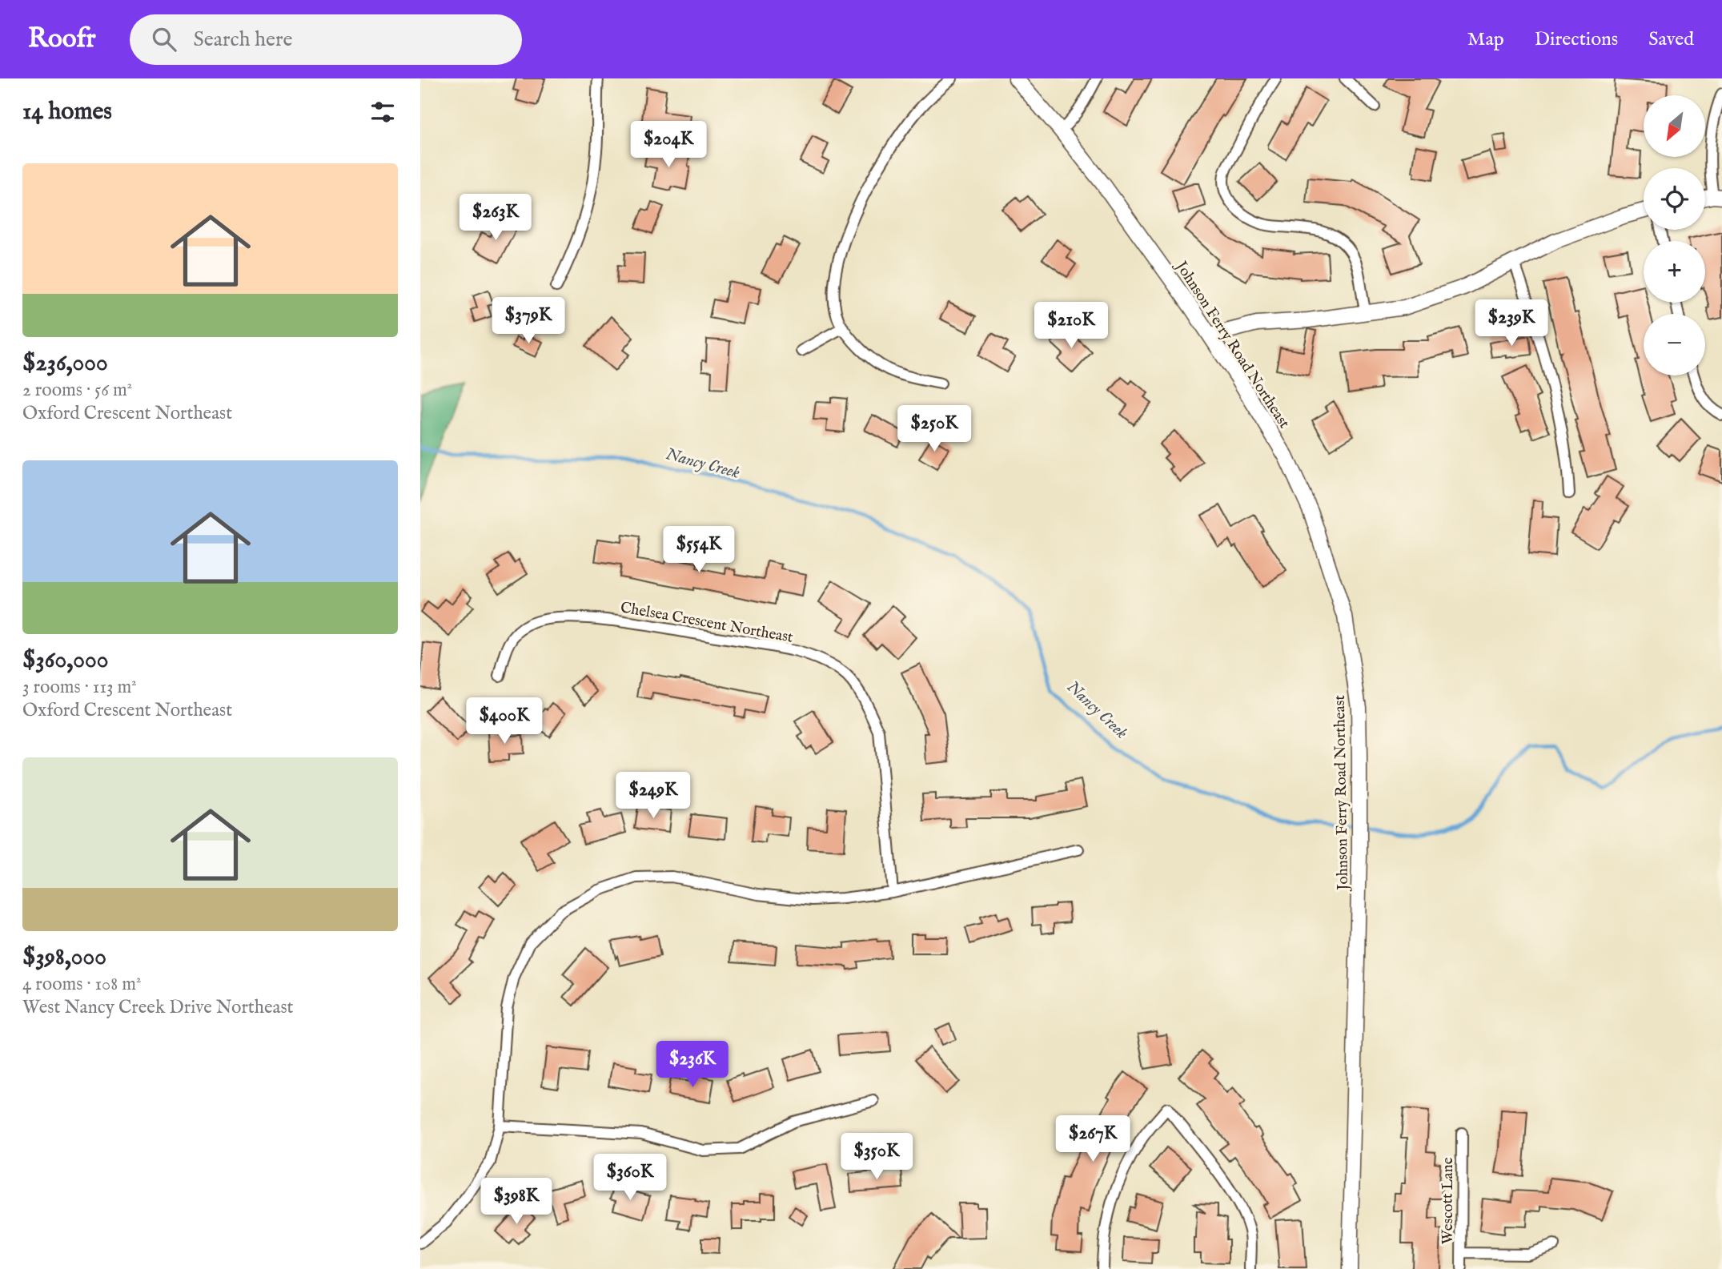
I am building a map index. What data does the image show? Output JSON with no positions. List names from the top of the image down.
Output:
{
  "streets": {
    "main road": ["Johnson Ferry Road Northeast"],
    "street": ["Chelsea Crescent Northeast", "Wescott Lane"]
  },
  "water": ["Nancy Creek"],
  "north": "bottom left",
  "page": {
    "header": "Roofr",
    "search": "Search here",
    "nav": ["Map", "Directions", "Saved"],
    "heading": "14 homes",
    "map_buttons": ["+", "−"],
    "price": [
      "$204K",
      "$263K",
      "$379K",
      "$239K",
      "$210K",
      "$250K",
      "$554K",
      "$400K",
      "$249K",
      "$236K",
      "$267K",
      "$350K",
      "$360K",
      "$398K"
    ],
    "list": [
      {
        "name": "$236,000",
        "note": "2 rooms · 56 m² · Oxford Crescent Northeast"
      },
      {
        "name": "$360,000",
        "note": "3 rooms · 113 m² · Oxford Crescent Northeast"
      },
      {
        "name": "$398,000",
        "note": "4 rooms · 108 m² · West Nancy Creek Drive Northeast"
      }
    ]
  }
}
